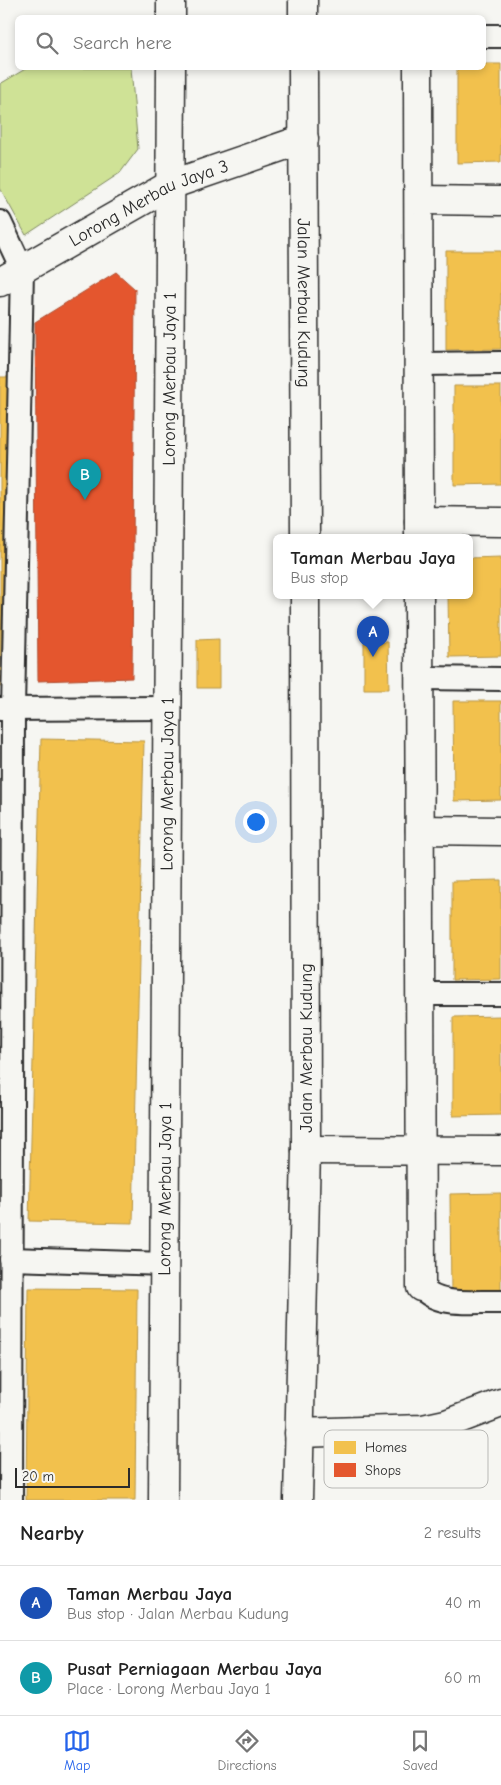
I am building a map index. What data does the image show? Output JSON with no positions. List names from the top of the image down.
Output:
{
  "streets": {
    "street": ["Lorong Merbau Jaya 3", "Jalan Merbau Kudung", "Lorong Merbau Jaya 1"]
  },
  "crossings": [
    ["Lorong Merbau Jaya 3", "Jalan Merbau Kudung"],
    ["Lorong Merbau Jaya 3", "Lorong Merbau Jaya 1"]
  ],
  "legend": ["Homes", "Shops"],
  "scale_bar": "20 m",
  "page": {
    "search": "Search here",
    "pins": ["B", "A"],
    "popup": ["Taman Merbau Jaya", "Bus stop"],
    "scale": "20 m",
    "heading": ["Nearby", "2 results"],
    "list": [
      {
        "mark": "A",
        "name": "Taman Merbau Jaya",
        "note": "Bus stop · Jalan Merbau Kudung",
        "value": "40 m"
      },
      {
        "mark": "B",
        "name": "Pusat Perniagaan Merbau Jaya",
        "note": "Place · Lorong Merbau Jaya 1",
        "value": "60 m"
      }
    ],
    "nav": ["Map", "Directions", "Saved"]
  }
}
